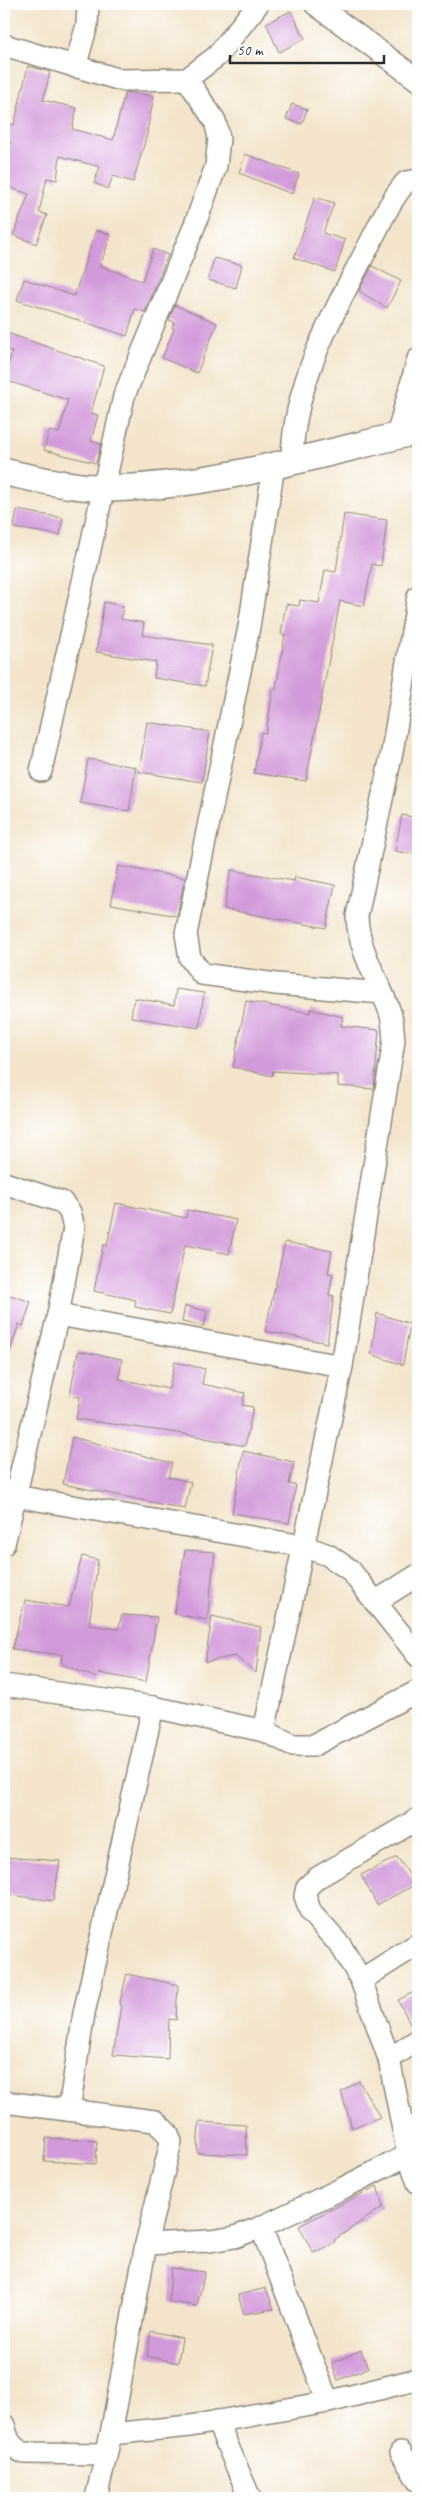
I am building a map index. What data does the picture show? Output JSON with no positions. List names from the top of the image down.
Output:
{
  "scale_bar": "50 m"
}
